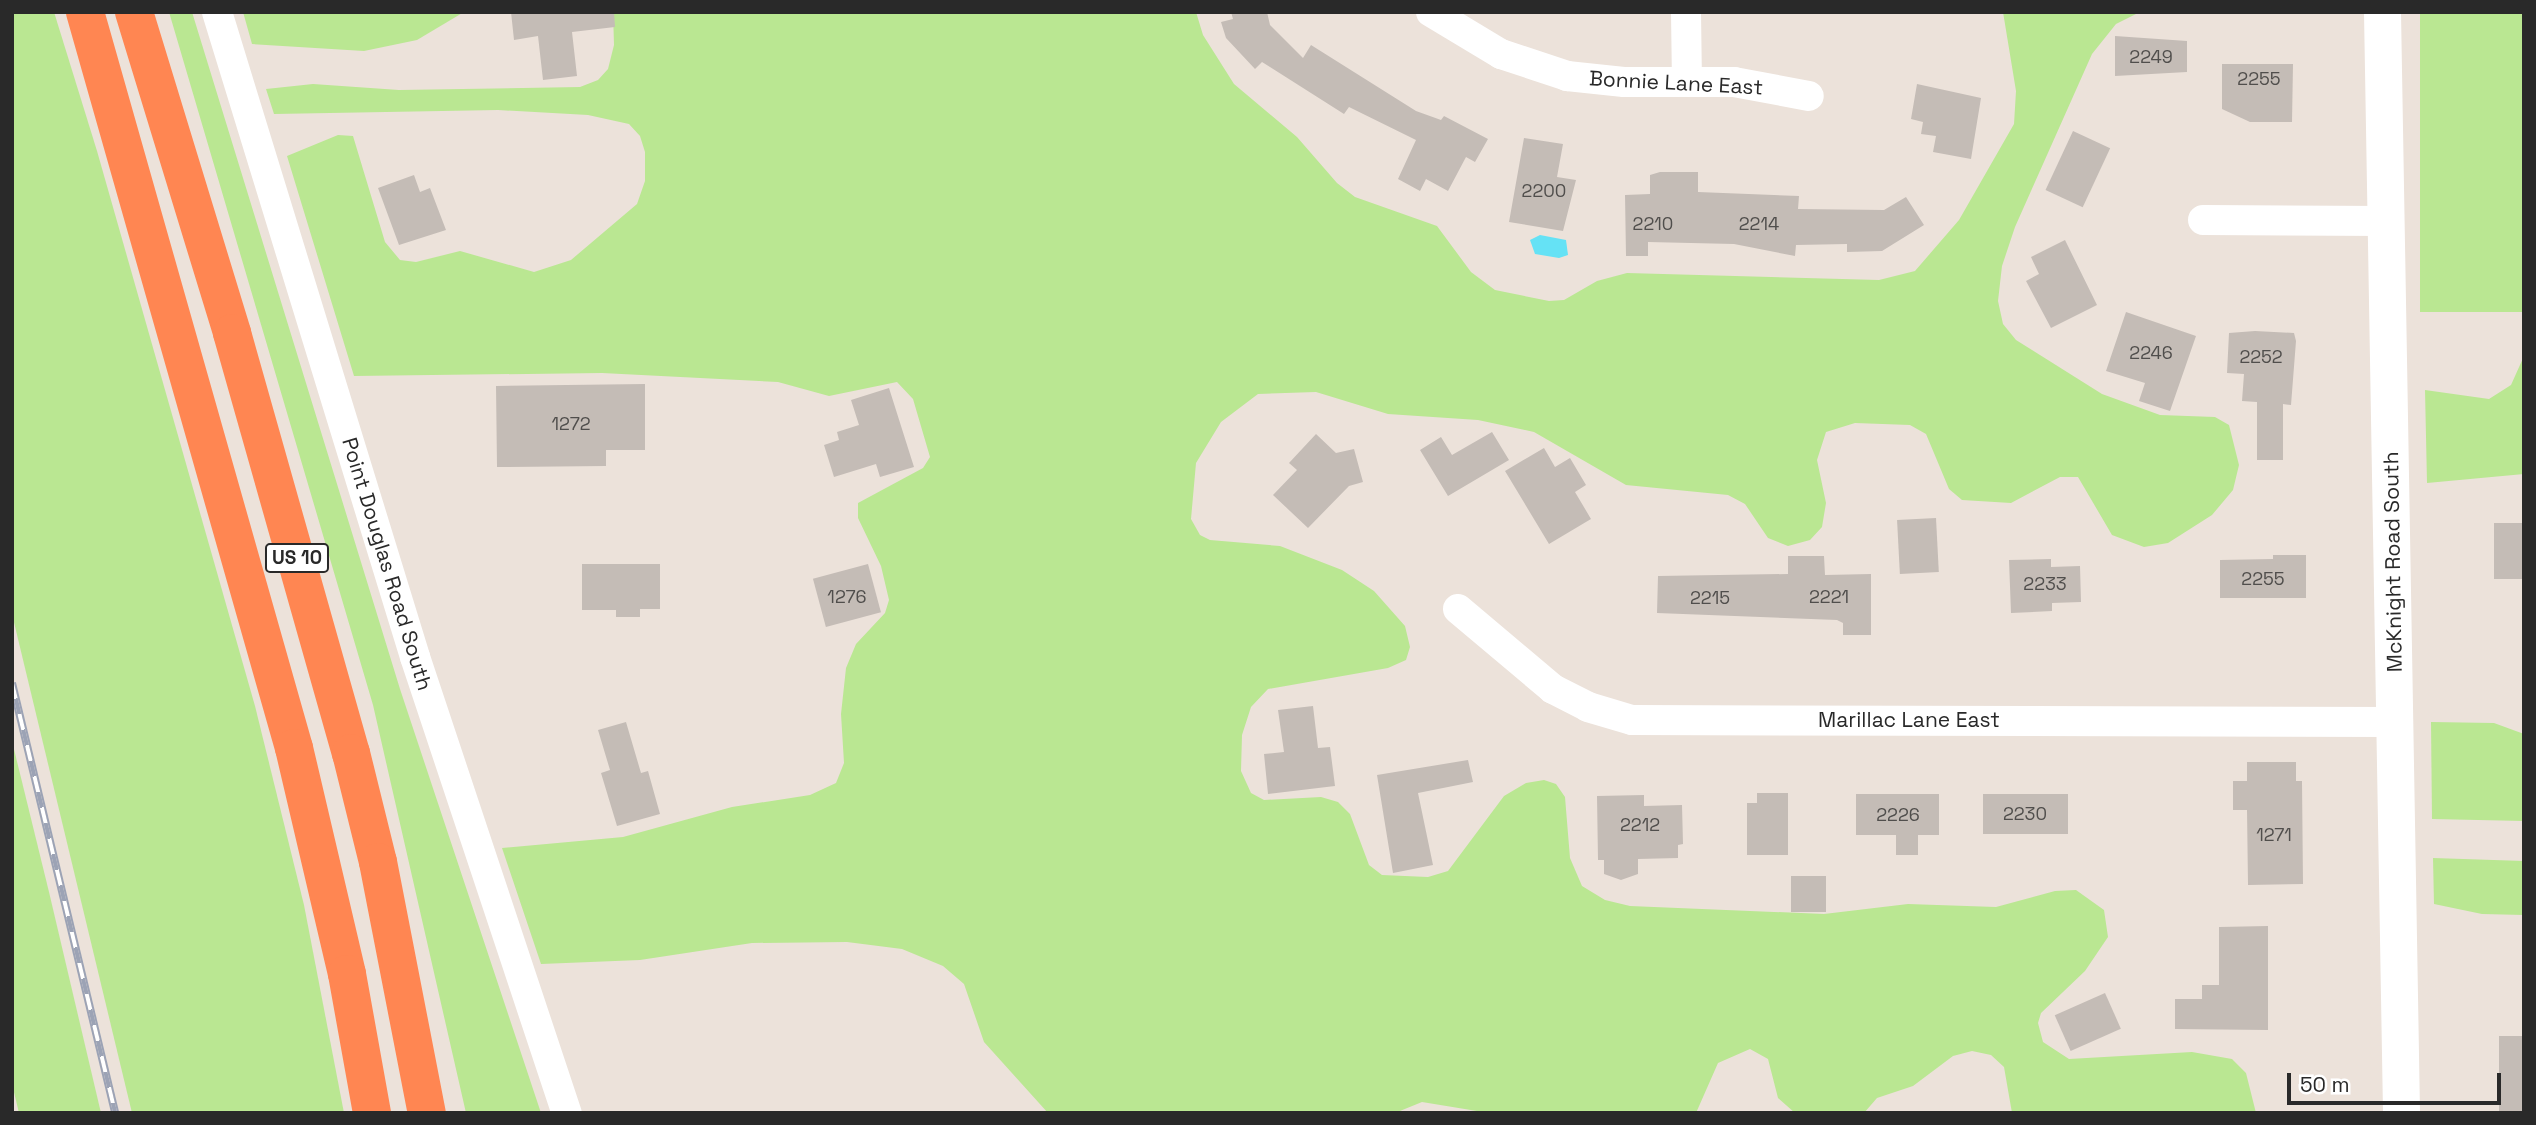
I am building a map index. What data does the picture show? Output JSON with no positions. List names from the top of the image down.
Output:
{
  "streets": {
    "highway": ["US 10"],
    "street": [
      "Bonnie Lane East",
      "McKnight Road South",
      "Point Douglas Road South",
      "Marillac Lane East"
    ]
  },
  "crossings": [
    ["McKnight Road South", "Marillac Lane East"]
  ],
  "house_numbers": [
    "2249",
    "2255",
    "2200",
    "2210",
    "2214",
    "2246",
    "2252",
    "1272",
    "2255",
    "2233",
    "1276",
    "2221",
    "2215",
    "2230",
    "2226",
    "2212",
    "1271"
  ],
  "scale_bar": "50 m"
}
